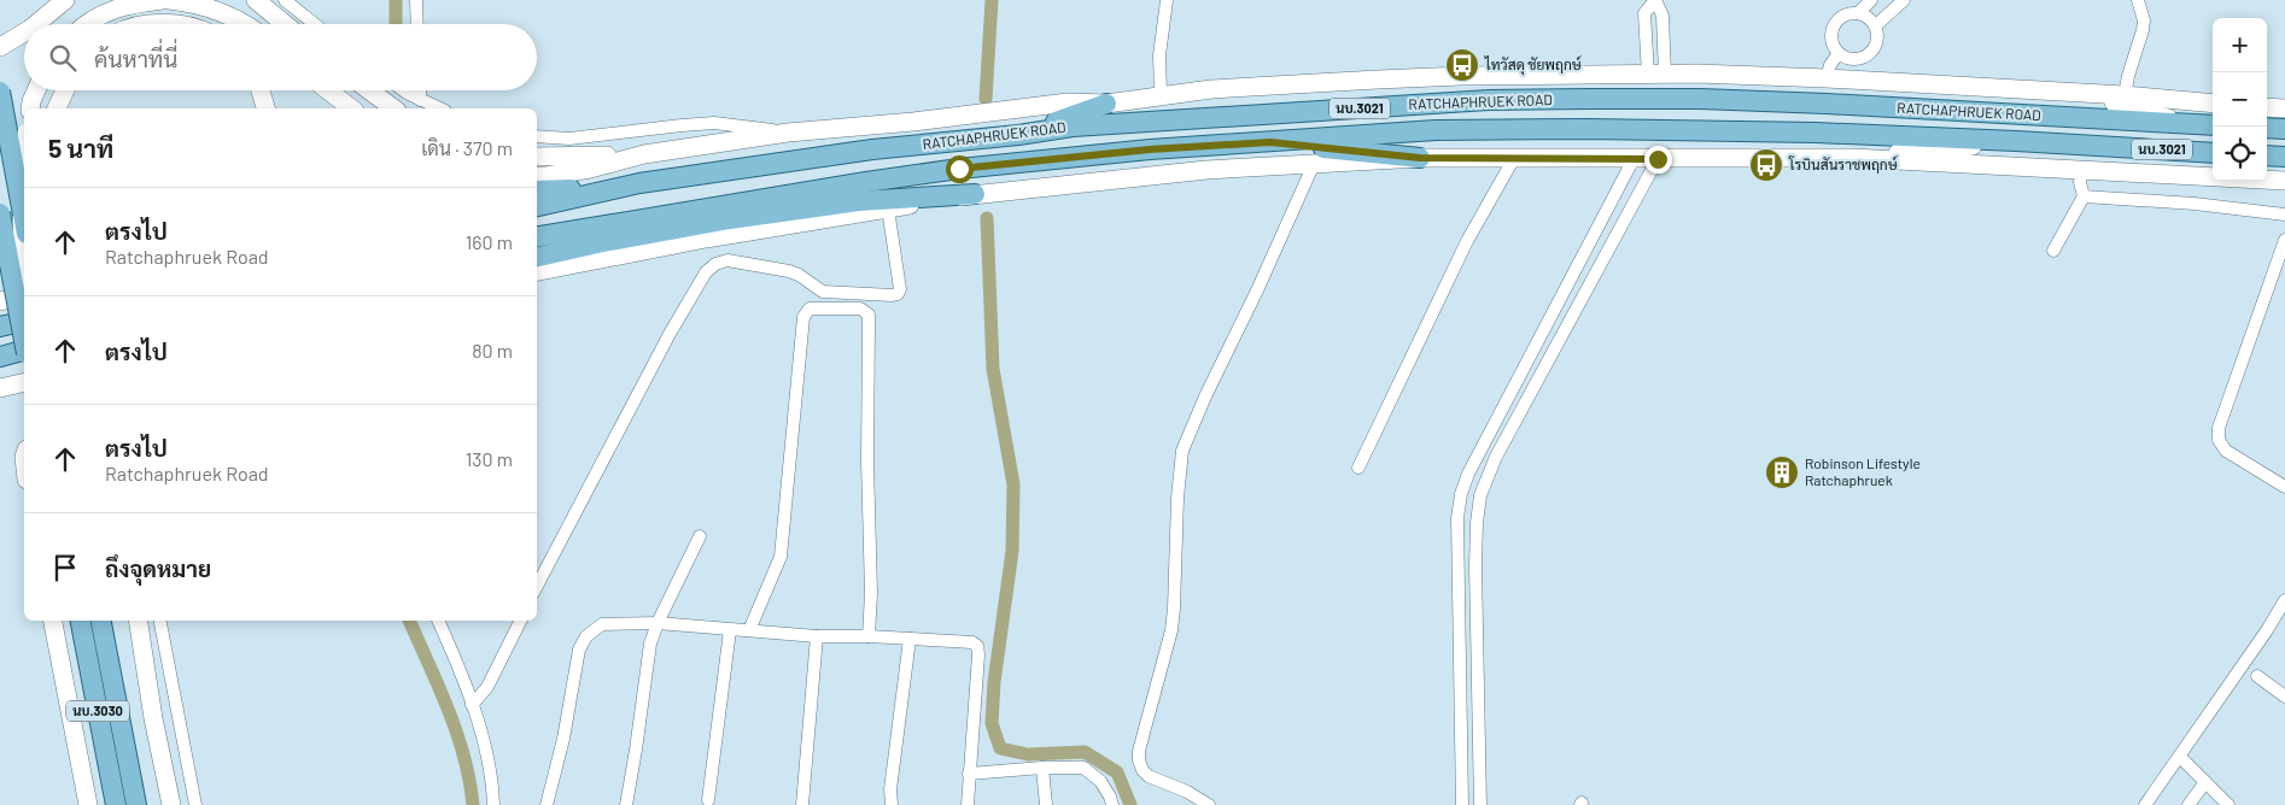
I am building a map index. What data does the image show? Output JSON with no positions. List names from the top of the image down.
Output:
{
  "streets": {
    "main road": ["RATCHAPHRUEK ROAD", "นบ.3021", "นบ.3030"]
  },
  "crossings": [
    ["RATCHAPHRUEK ROAD", "นบ.3021"]
  ],
  "places": {
    "bus stop": ["ไทวัสดุ ชัยพฤกษ์", "โรบินสันราชพฤกษ์"],
    "building": ["Robinson Lifestyle Ratchaphruek"]
  },
  "page": {
    "map_buttons": ["+", "−"],
    "search": "ค้นหาที่นี่",
    "heading": ["5 นาที", "เดิน · 370 m"],
    "list": [
      ["ตรงไป", "Ratchaphruek Road", "160 m"],
      ["ตรงไป", "80 m"],
      ["ตรงไป", "Ratchaphruek Road", "130 m"],
      "ถึงจุดหมาย"
    ]
  }
}
